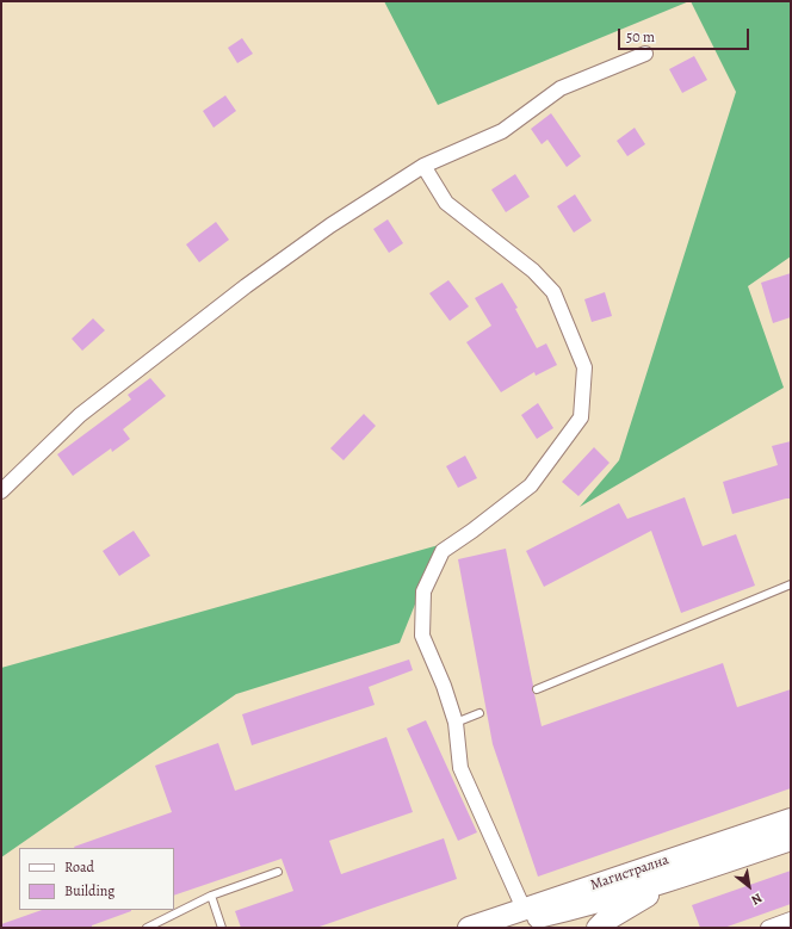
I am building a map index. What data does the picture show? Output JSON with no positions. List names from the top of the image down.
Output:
{
  "streets": {
    "main road": ["Магистрална"]
  },
  "legend": ["Road", "Building"],
  "scale_bar": "50 m",
  "north": "bottom right"
}
